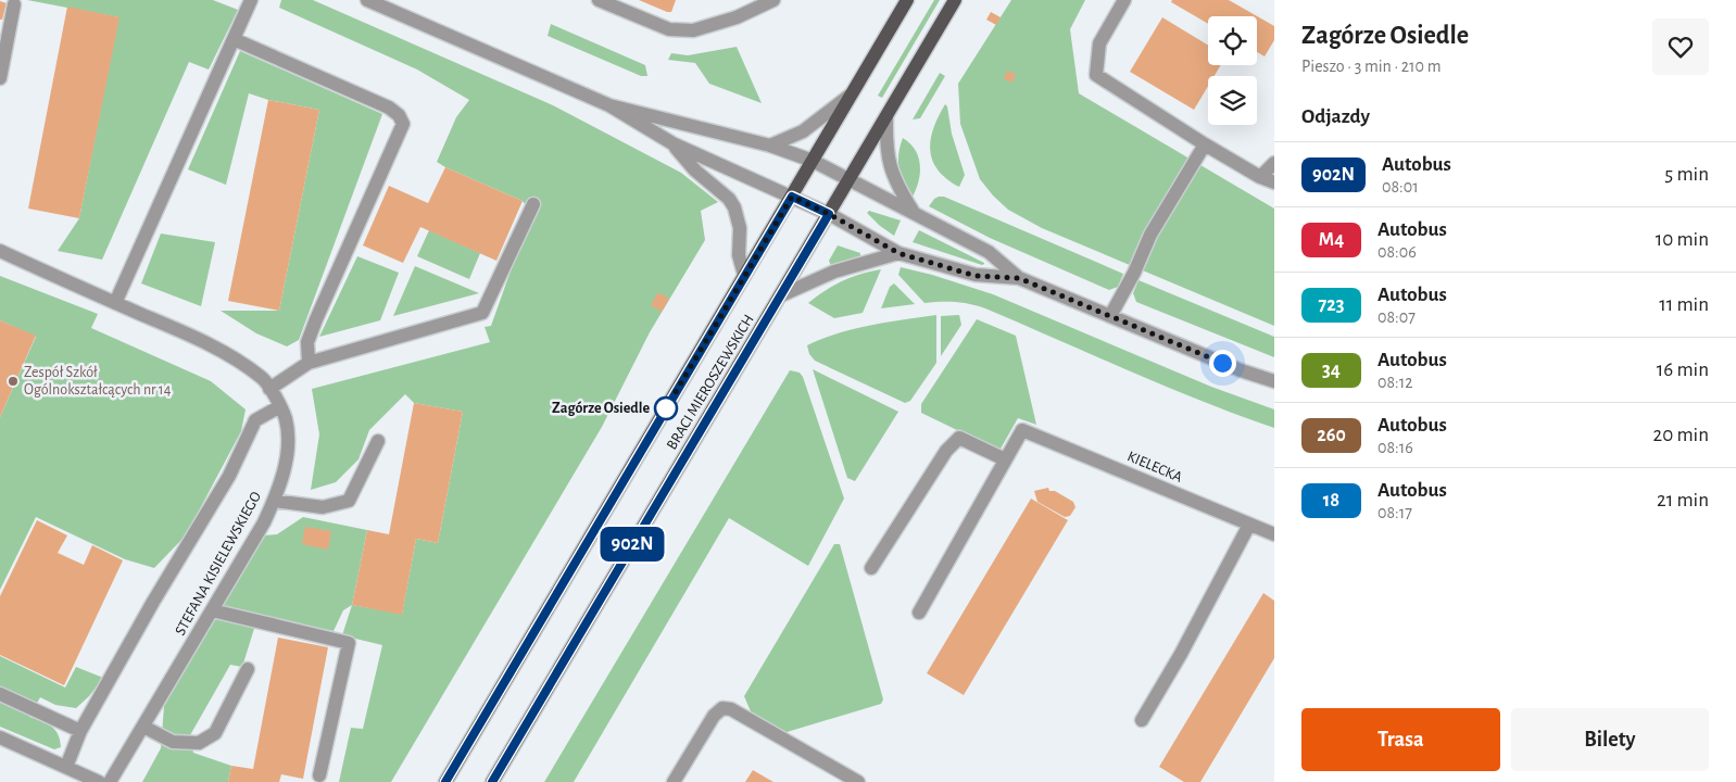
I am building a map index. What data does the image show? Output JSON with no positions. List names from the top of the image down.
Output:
{
  "streets": {
    "main road": ["BRACI MIEROSZEWSKICH"],
    "street": ["KIELECKA", "STEFANA KISIELEWSKIEGO"]
  },
  "places": ["Zespół Szkół Ogólnokształcących nr 14", "Zagórze Osiedle"],
  "lines": ["bus line 902N"],
  "page": {
    "on_map": "902N",
    "heading": [
      ["Zagórze Osiedle", "Pieszo · 3 min · 210 m"],
      "Odjazdy"
    ],
    "list": [
      {
        "mark": "902N",
        "name": "Autobus",
        "note": "08:01",
        "value": "5 min"
      },
      {
        "mark": "M4",
        "name": "Autobus",
        "note": "08:06",
        "value": "10 min"
      },
      {
        "mark": "723",
        "name": "Autobus",
        "note": "08:07",
        "value": "11 min"
      },
      {
        "mark": "34",
        "name": "Autobus",
        "note": "08:12",
        "value": "16 min"
      },
      {
        "mark": "260",
        "name": "Autobus",
        "note": "08:16",
        "value": "20 min"
      },
      {
        "mark": "18",
        "name": "Autobus",
        "note": "08:17",
        "value": "21 min"
      }
    ],
    "buttons": ["Trasa", "Bilety"]
  }
}
